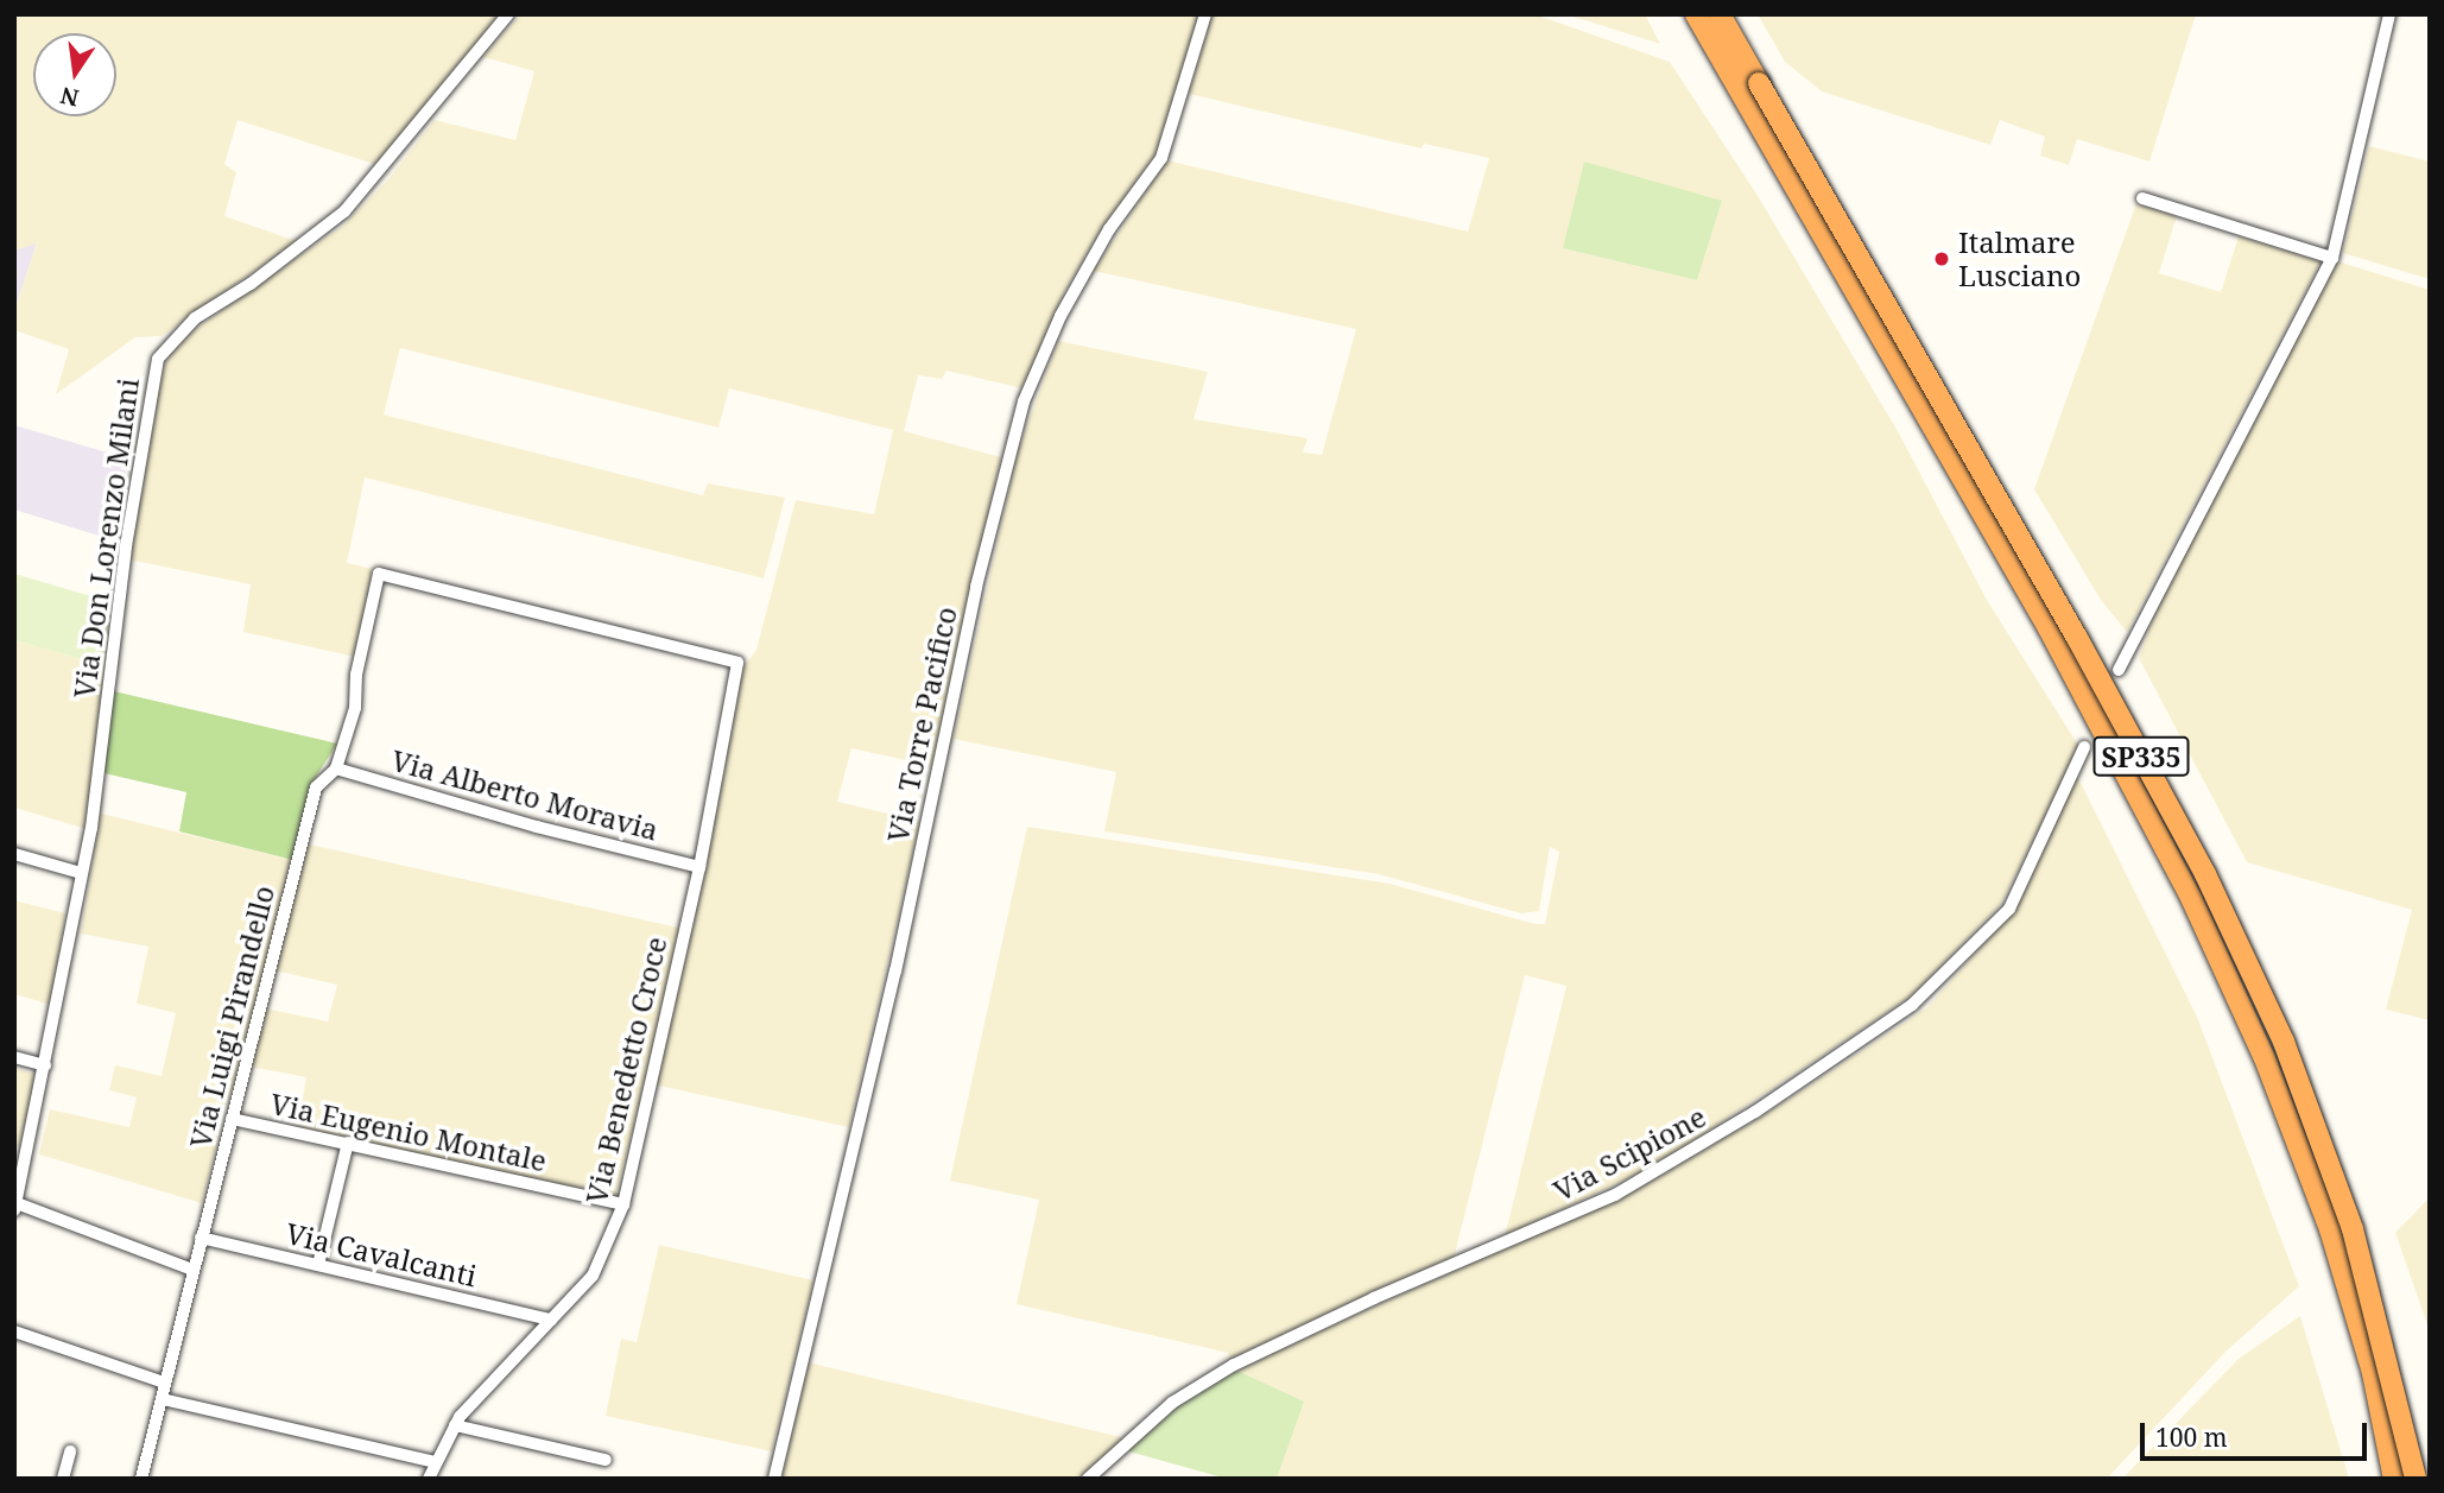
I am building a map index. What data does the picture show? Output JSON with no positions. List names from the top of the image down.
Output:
{
  "streets": {
    "highway": ["SP335"],
    "street": [
      "Via Don Lorenzo Milani",
      "Via Torre Pacifico",
      "Via Alberto Moravia",
      "Via Luigi Pirandello",
      "Via Benedetto Croce",
      "Via Eugenio Montale",
      "Via Scipione",
      "Via Cavalcanti"
    ]
  },
  "crossings": [
    ["Via Alberto Moravia", "Via Luigi Pirandello"],
    ["Via Alberto Moravia", "Via Benedetto Croce"],
    ["Via Luigi Pirandello", "Via Benedetto Croce"],
    ["Via Luigi Pirandello", "Via Eugenio Montale"],
    ["Via Luigi Pirandello", "Via Cavalcanti"],
    ["Via Benedetto Croce", "Via Eugenio Montale"],
    ["Via Benedetto Croce", "Via Cavalcanti"]
  ],
  "places": ["Italmare Lusciano"],
  "scale_bar": "100 m",
  "north": "bottom"
}
